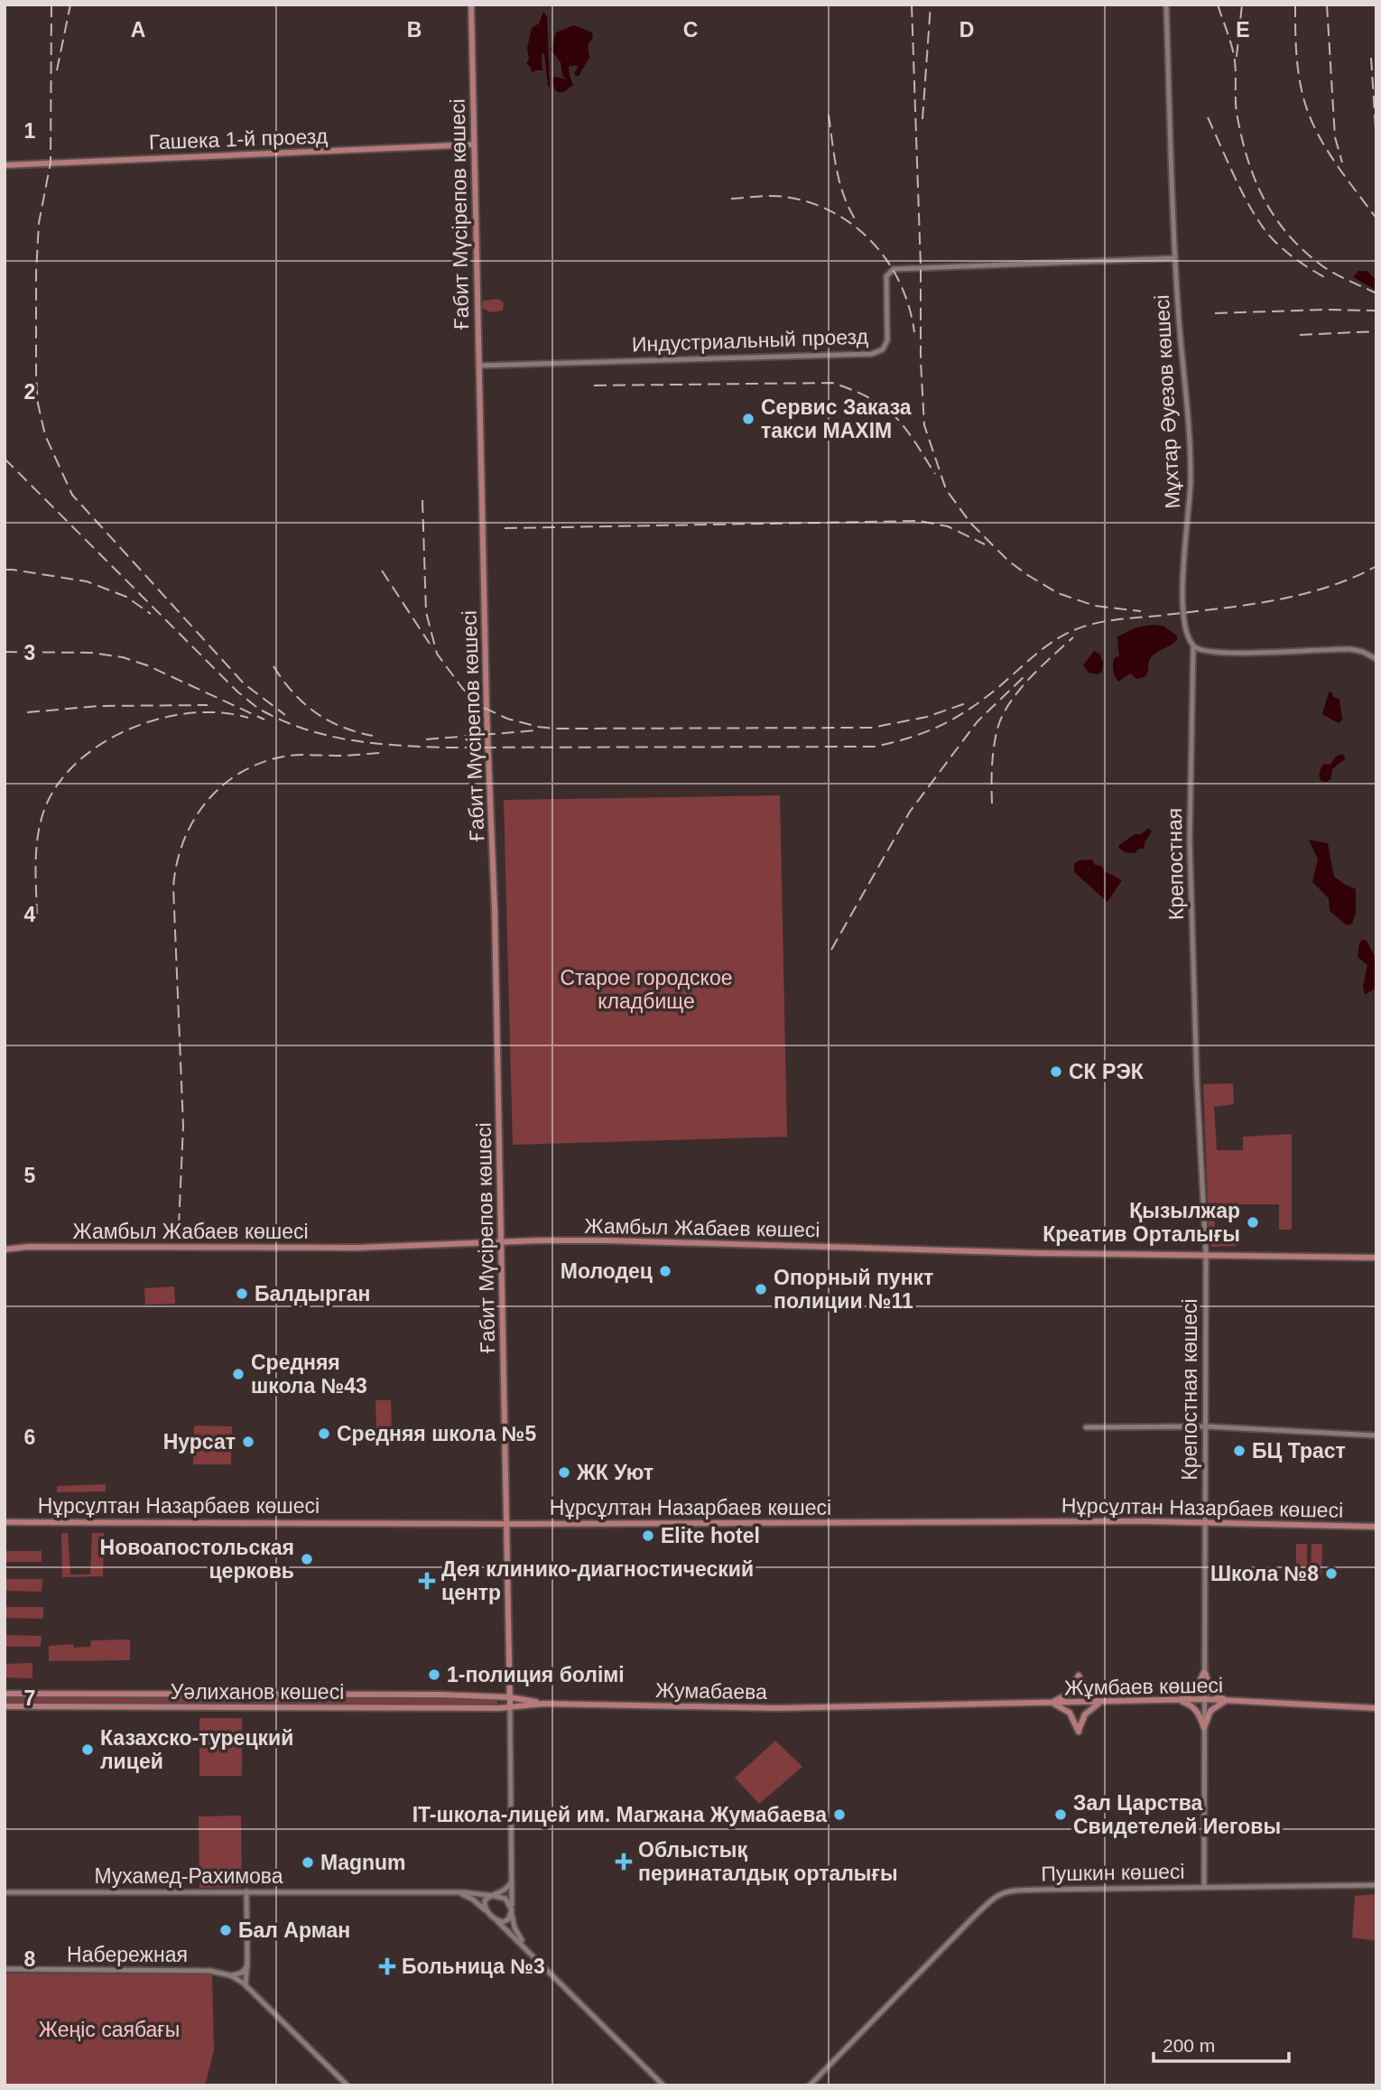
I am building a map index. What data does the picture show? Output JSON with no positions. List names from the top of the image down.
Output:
{
  "streets": {
    "main road": [
      "Гашека 1-й проезд",
      "Ғабит Мүсірепов көшесі",
      "Жамбыл Жабаев көшесі",
      "Нұрсұлтан Назарбаев көшесі",
      "Жұмбаев көшесі",
      "Жумабаева",
      "Уәлиханов көшесі"
    ],
    "street": [
      "Индустриальный проезд",
      "Мұхтар Әуезов көшесі",
      "Крепостная",
      "Крепостная көшесі",
      "Пушкин көшесі",
      "Мухамед-Рахимова",
      "Набережная"
    ]
  },
  "crossings": [
    ["Гашека 1-й проезд", "Ғабит Мүсірепов көшесі"],
    ["Ғабит Мүсірепов көшесі", "Индустриальный проезд"],
    ["Ғабит Мүсірепов көшесі", "Жамбыл Жабаев көшесі"],
    ["Ғабит Мүсірепов көшесі", "Нұрсұлтан Назарбаев көшесі"],
    ["Индустриальный проезд", "Мұхтар Әуезов көшесі"],
    ["Мұхтар Әуезов көшесі", "Крепостная"],
    ["Крепостная", "Крепостная көшесі"],
    ["Жамбыл Жабаев көшесі", "Крепостная көшесі"],
    ["Крепостная көшесі", "Нұрсұлтан Назарбаев көшесі"],
    ["Крепостная көшесі", "Жұмбаев көшесі"],
    ["Крепостная көшесі", "Пушкин көшесі"],
    ["Жұмбаев көшесі", "Жумабаева"],
    ["Жумабаева", "Уәлиханов көшесі"]
  ],
  "parks": ["Старое городское кладбище", "Жеңіс саябағы"],
  "places": {
    "other": [
      "Сервис Заказа такси MAXIM",
      "СК РЭК",
      "Қызылжар Креатив Орталығы",
      "Молодец",
      "Опорный пункт полиции №11",
      "Балдырган",
      "Средняя школа №43",
      "Средняя школа №5",
      "Нурсат",
      "БЦ Траст",
      "ЖК Уют",
      "Elite hotel",
      "Новоапостольская церковь",
      "Школа №8",
      "1-полиция болiмi",
      "Казахско-турецкий лицей",
      "IT-школа-лицей им. Магжана Жумабаева",
      "Зал Царства Свидетелей Иеговы",
      "Magnum",
      "Бал Арман"
    ],
    "health": ["Дея клинико-диагностический центр", "Облыстық перинаталдық орталығы", "Больница №3"]
  },
  "scale_bar": "200 m",
  "grid": {
    "columns": [
      "A",
      "B",
      "C",
      "D",
      "E"
    ],
    "rows": [
      "1",
      "2",
      "3",
      "4",
      "5",
      "6",
      "7",
      "8"
    ]
  }
}
